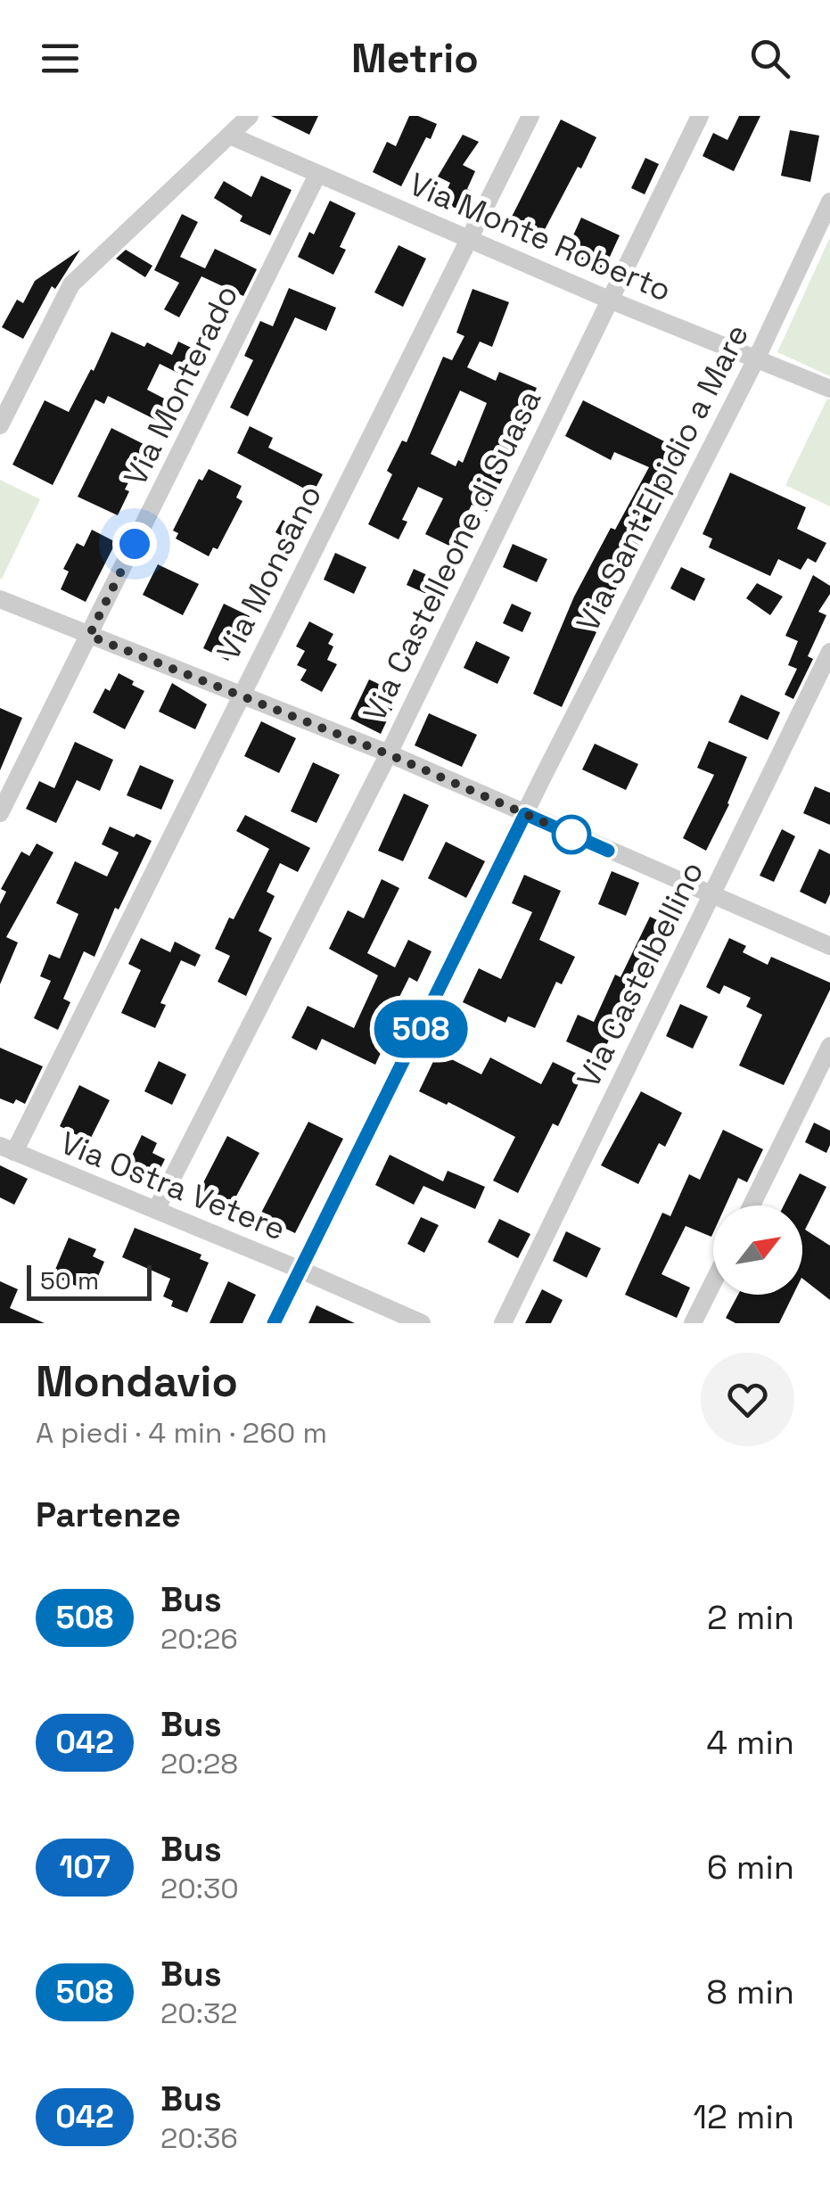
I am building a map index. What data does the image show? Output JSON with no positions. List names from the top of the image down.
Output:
{
  "streets": {
    "street": [
      "Via Monte Roberto",
      "Via Monterado",
      "Via Sant'Elpidio a Mare",
      "Via Castelleone di Suasa",
      "Via Monsano",
      "Via Castelbellino",
      "Via Ostra Vetere"
    ]
  },
  "crossings": [
    ["Via Monte Roberto", "Via Monterado"],
    ["Via Monte Roberto", "Via Sant'Elpidio a Mare"],
    ["Via Monte Roberto", "Via Castelleone di Suasa"],
    ["Via Monte Roberto", "Via Monsano"],
    ["Via Sant'Elpidio a Mare", "Via Ostra Vetere"],
    ["Via Castelleone di Suasa", "Via Ostra Vetere"],
    ["Via Monsano", "Via Ostra Vetere"]
  ],
  "lines": ["bus line 508"],
  "scale_bar": "50 m",
  "north": "top right",
  "page": {
    "header": "Metrio",
    "on_map": "508",
    "scale": "50 m",
    "heading": [
      ["Mondavio", "A piedi · 4 min · 260 m"],
      "Partenze"
    ],
    "list": [
      {
        "mark": "508",
        "name": "Bus",
        "note": "20:26",
        "value": "2 min"
      },
      {
        "mark": "042",
        "name": "Bus",
        "note": "20:28",
        "value": "4 min"
      },
      {
        "mark": "107",
        "name": "Bus",
        "note": "20:30",
        "value": "6 min"
      },
      {
        "mark": "508",
        "name": "Bus",
        "note": "20:32",
        "value": "8 min"
      },
      {
        "mark": "042",
        "name": "Bus",
        "note": "20:36",
        "value": "12 min"
      }
    ]
  }
}
